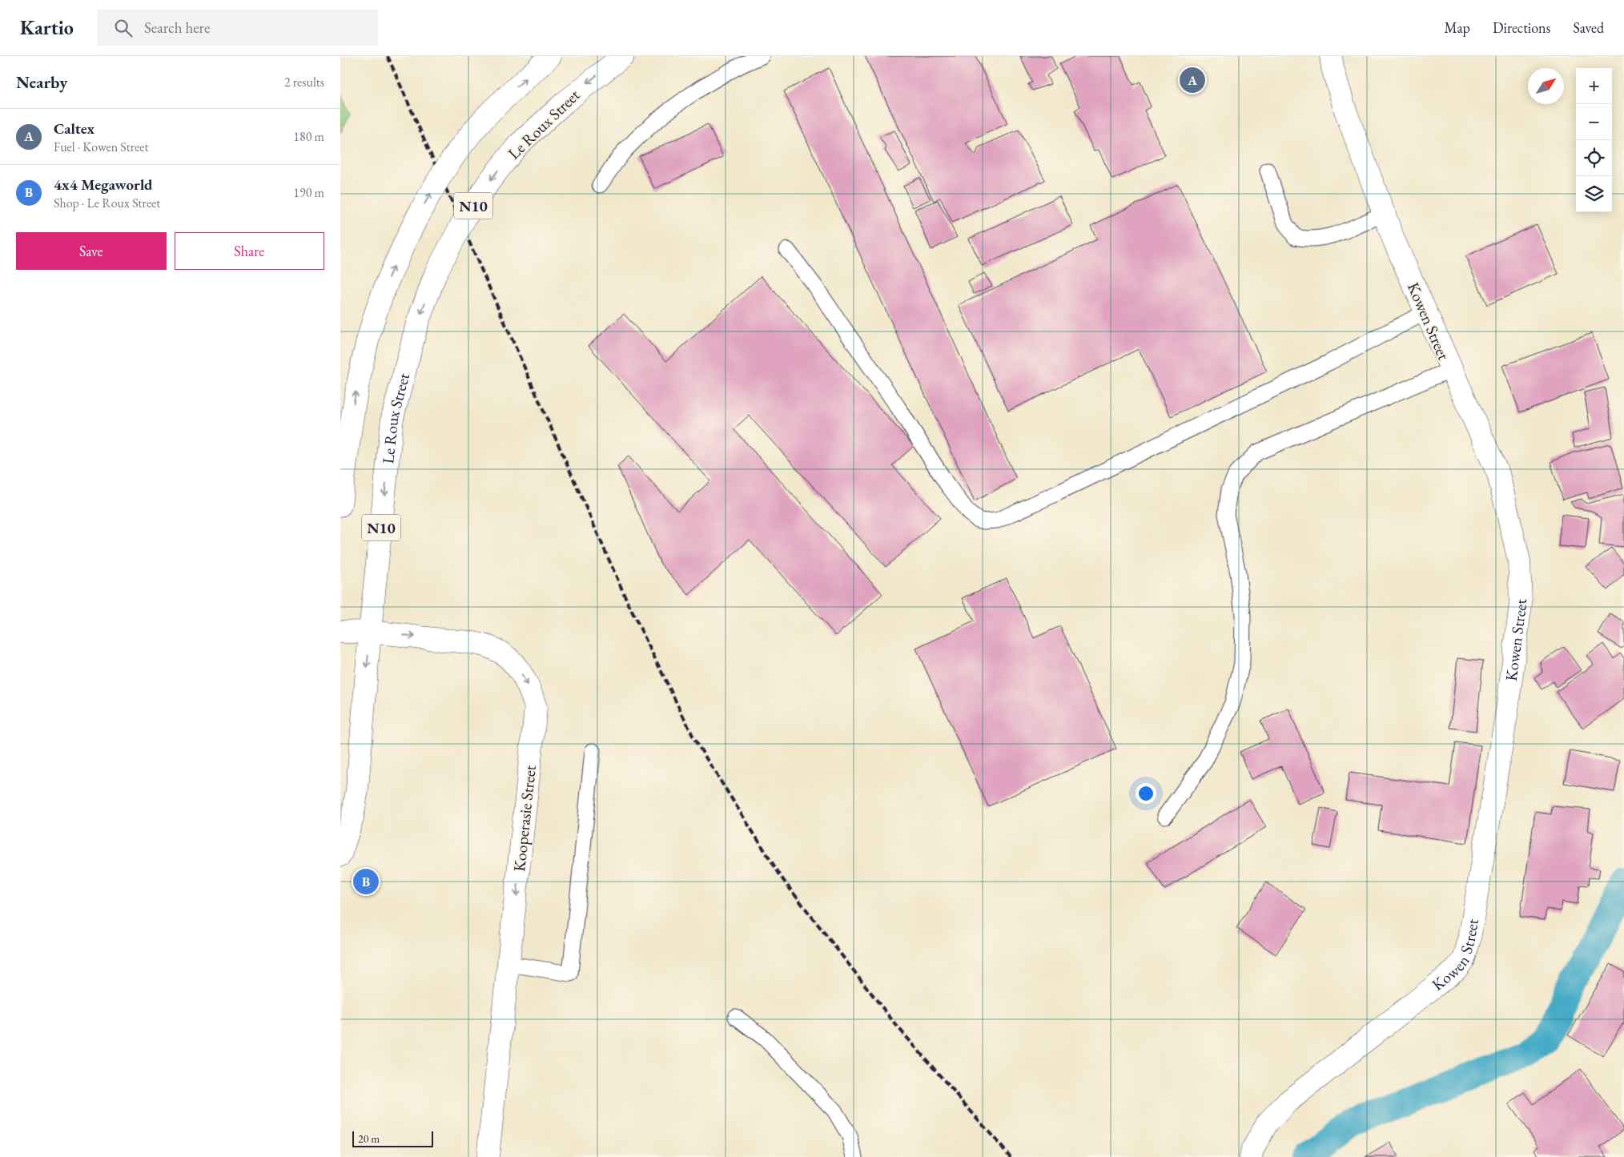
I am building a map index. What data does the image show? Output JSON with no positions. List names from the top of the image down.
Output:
{
  "streets": {
    "main road": [
      "Le Roux Street",
      "N10",
      "Kowen Street",
      "Kooperasie Street"
    ]
  },
  "crossings": [
    ["Le Roux Street", "Kooperasie Street"]
  ],
  "scale_bar": "20 m",
  "north": "top right",
  "page": {
    "header": "Kartio",
    "search": "Search here",
    "nav": ["Map", "Directions", "Saved"],
    "heading": ["Nearby", "2 results"],
    "pins": ["A", "B"],
    "map_buttons": ["+", "−"],
    "list": [
      {
        "mark": "A",
        "name": "Caltex",
        "note": "Fuel · Kowen Street",
        "value": "180 m"
      },
      {
        "mark": "B",
        "name": "4x4 Megaworld",
        "note": "Shop · Le Roux Street",
        "value": "190 m"
      }
    ],
    "buttons": ["Save", "Share"],
    "scale": "20 m"
  }
}
